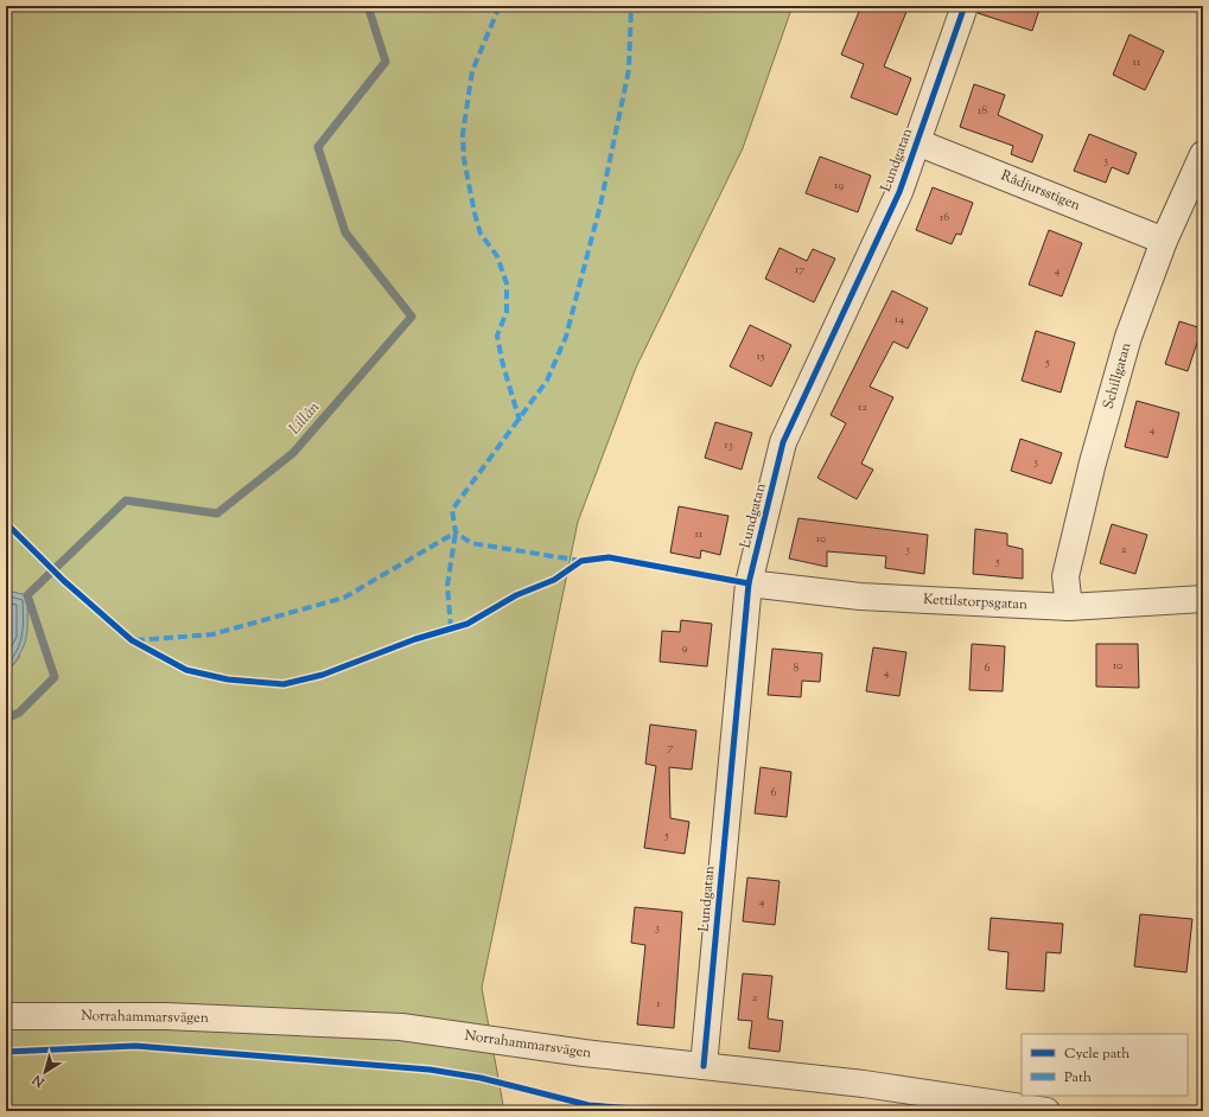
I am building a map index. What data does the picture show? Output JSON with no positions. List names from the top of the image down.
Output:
{
  "streets": {
    "street": [
      "Lundgatan",
      "Rådjursstigen",
      "Schillgatan",
      "Kettilstorpsgatan",
      "Norrahammarsvägen"
    ]
  },
  "crossings": [
    ["Lundgatan", "Rådjursstigen"],
    ["Lundgatan", "Kettilstorpsgatan"],
    ["Lundgatan", "Norrahammarsvägen"],
    ["Rådjursstigen", "Schillgatan"],
    ["Schillgatan", "Kettilstorpsgatan"]
  ],
  "water": ["Lillån"],
  "house_numbers": [
    "11",
    "18",
    "3",
    "19",
    "16",
    "17",
    "4",
    "14",
    "15",
    "5",
    "12",
    "4",
    "13",
    "3",
    "11",
    "10",
    "3",
    "2",
    "5",
    "9",
    "10",
    "8",
    "6",
    "4",
    "7",
    "6",
    "5",
    "4",
    "3",
    "2",
    "1"
  ],
  "legend": ["Cycle path", "Path"],
  "north": "bottom left"
}
